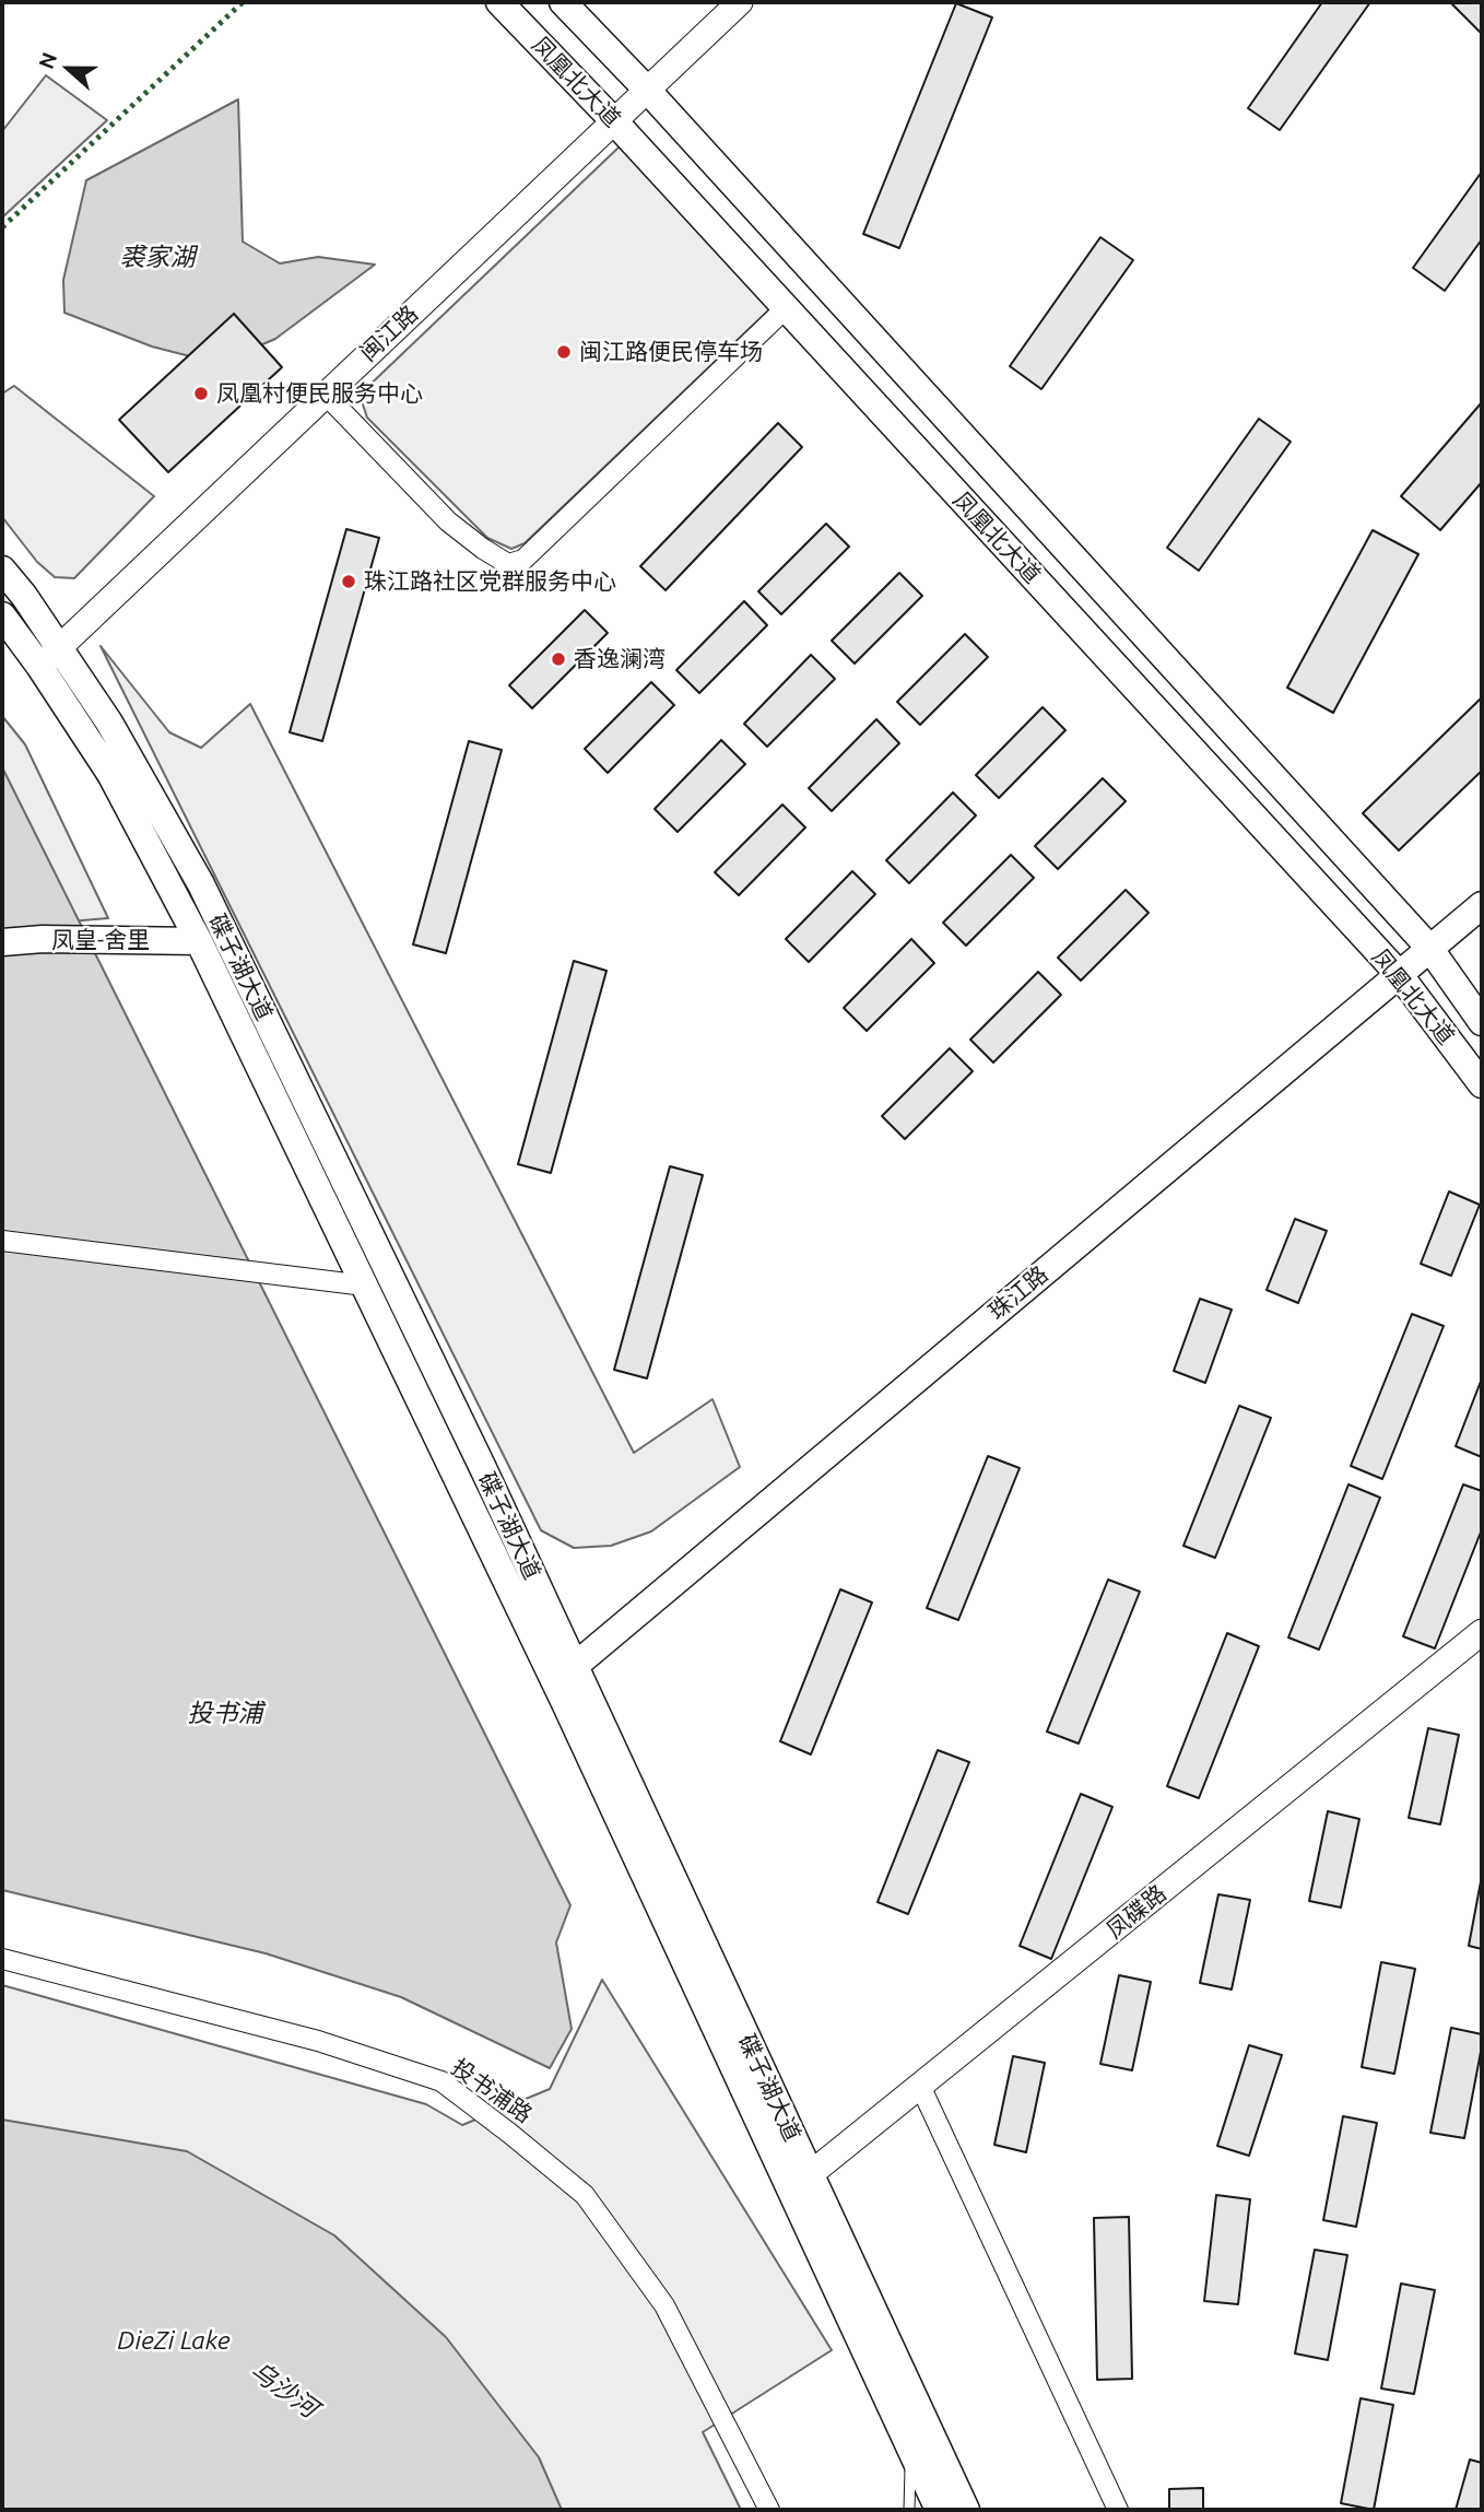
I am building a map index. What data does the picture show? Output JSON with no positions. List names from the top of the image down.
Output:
{
  "streets": {
    "main road": [
      "凤凰北大道",
      "凤皇-舍里",
      "碟子湖大道",
      "珠江路"
    ],
    "street": ["闽江路", "凤碟路", "投书浦路"]
  },
  "crossings": [
    ["凤凰北大道", "闽江路"],
    ["凤凰北大道", "珠江路"],
    ["闽江路", "碟子湖大道"],
    ["凤皇-舍里", "碟子湖大道"],
    ["碟子湖大道", "珠江路"],
    ["碟子湖大道", "凤碟路"]
  ],
  "water": [
    "裘家湖",
    "投书浦",
    "DieZi Lake",
    "乌沙河"
  ],
  "places": [
    "闽江路便民停车场",
    "凤凰村便民服务中心",
    "珠江路社区党群服务中心",
    "香逸澜湾"
  ],
  "north": "left"
}
